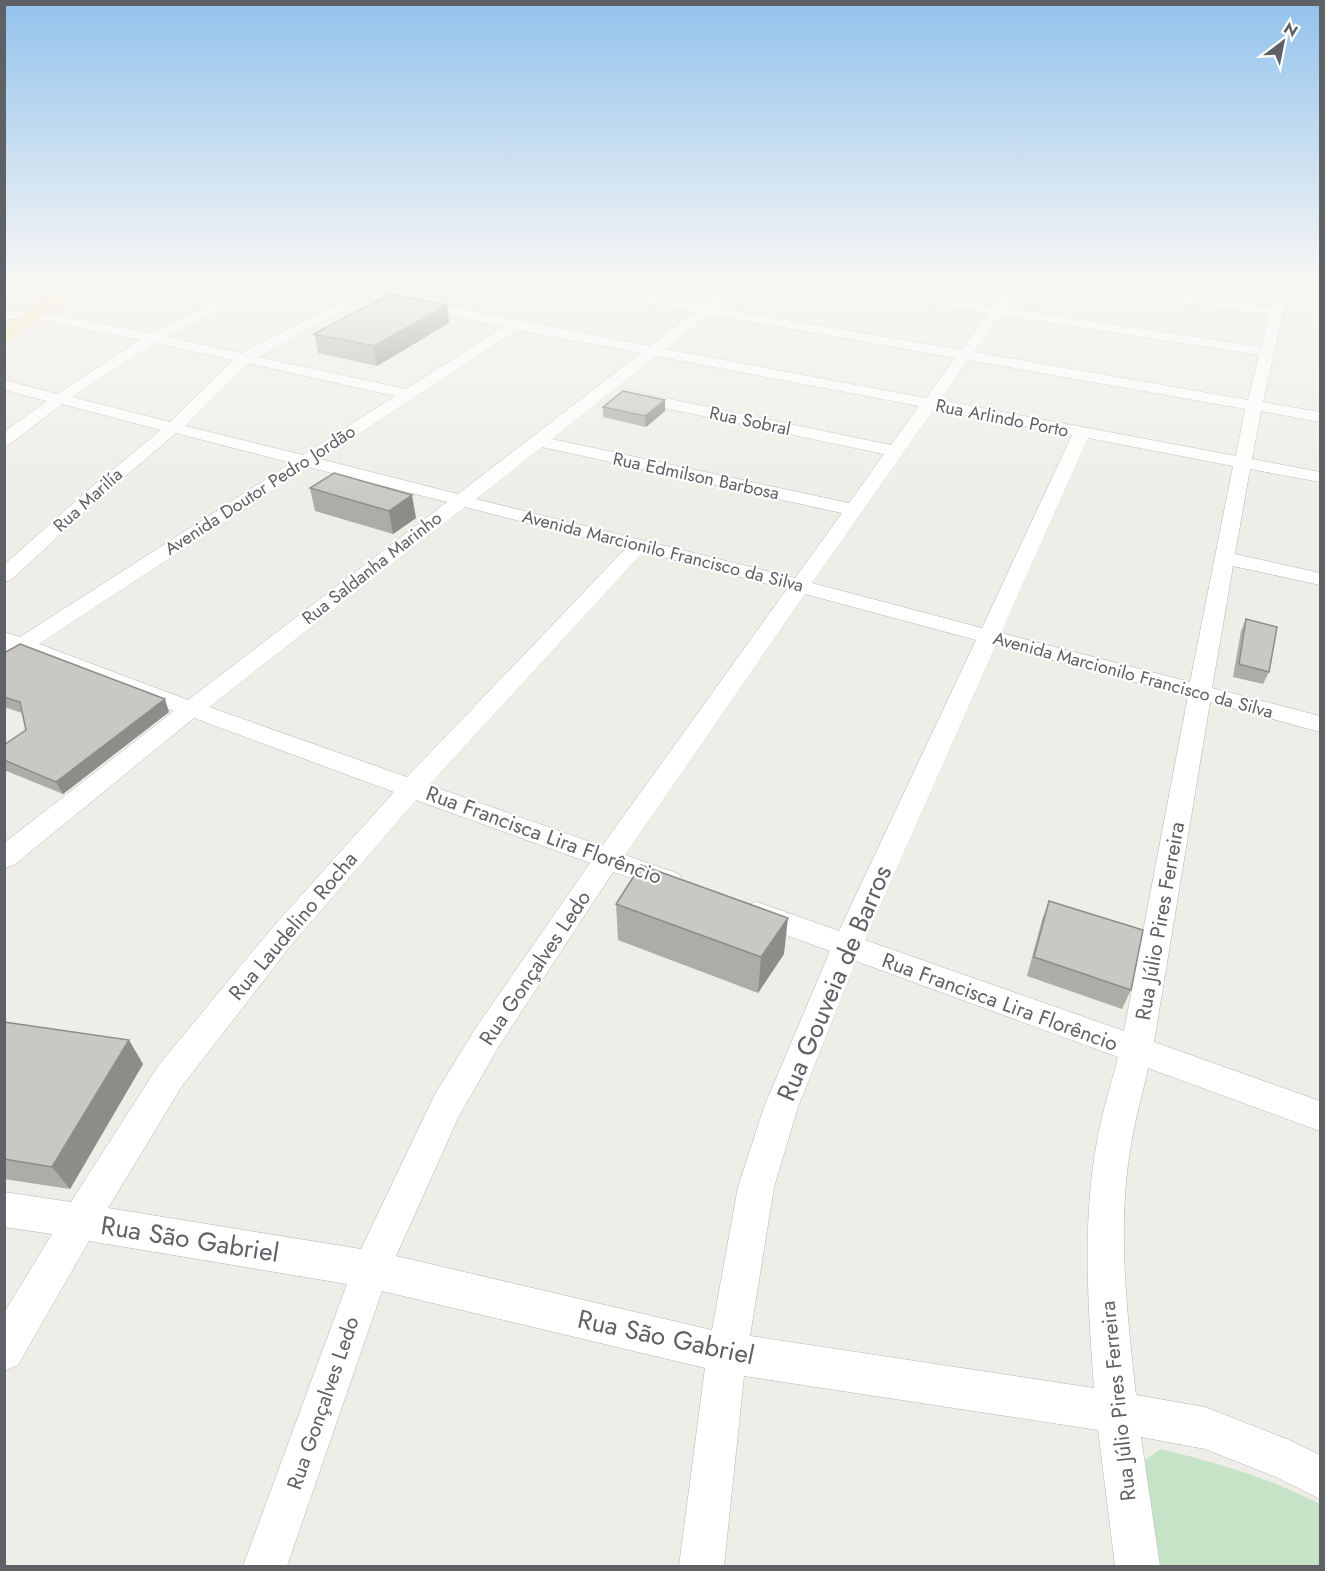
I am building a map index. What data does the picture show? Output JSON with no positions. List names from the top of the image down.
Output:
{
  "streets": {
    "street": [
      "Rua Arlindo Porto",
      "Rua Sobral",
      "Rua Edmilson Barbosa",
      "Avenida Doutor Pedro Jordão",
      "Rua Marilía",
      "Avenida Marcionilo Francisco da Silva",
      "Rua Saldanha Marinho",
      "Rua Francisca Lira Florêncio",
      "Rua Júlio Pires Ferreira",
      "Rua Laudelino Rocha",
      "Rua Gonçalves Ledo",
      "Rua Gouveia de Barros",
      "Rua São Gabriel"
    ]
  },
  "crossings": [
    ["Rua Arlindo Porto", "Rua Júlio Pires Ferreira"],
    ["Rua Arlindo Porto", "Rua Gonçalves Ledo"],
    ["Rua Arlindo Porto", "Rua Gouveia de Barros"],
    ["Rua Sobral", "Rua Saldanha Marinho"],
    ["Rua Sobral", "Rua Gonçalves Ledo"],
    ["Rua Edmilson Barbosa", "Rua Saldanha Marinho"],
    ["Rua Edmilson Barbosa", "Rua Gonçalves Ledo"],
    ["Avenida Doutor Pedro Jordão", "Avenida Marcionilo Francisco da Silva"],
    ["Avenida Doutor Pedro Jordão", "Rua Francisca Lira Florêncio"],
    ["Rua Marilía", "Avenida Marcionilo Francisco da Silva"],
    ["Avenida Marcionilo Francisco da Silva", "Rua Saldanha Marinho"],
    ["Avenida Marcionilo Francisco da Silva", "Rua Júlio Pires Ferreira"],
    ["Avenida Marcionilo Francisco da Silva", "Rua Laudelino Rocha"],
    ["Avenida Marcionilo Francisco da Silva", "Rua Gonçalves Ledo"],
    ["Avenida Marcionilo Francisco da Silva", "Rua Gouveia de Barros"],
    ["Rua Saldanha Marinho", "Rua Francisca Lira Florêncio"],
    ["Rua Francisca Lira Florêncio", "Rua Júlio Pires Ferreira"],
    ["Rua Francisca Lira Florêncio", "Rua Laudelino Rocha"],
    ["Rua Francisca Lira Florêncio", "Rua Gonçalves Ledo"],
    ["Rua Francisca Lira Florêncio", "Rua Gouveia de Barros"],
    ["Rua Júlio Pires Ferreira", "Rua São Gabriel"],
    ["Rua Laudelino Rocha", "Rua São Gabriel"],
    ["Rua Gonçalves Ledo", "Rua São Gabriel"],
    ["Rua Gouveia de Barros", "Rua São Gabriel"]
  ],
  "north": "top right"
}
